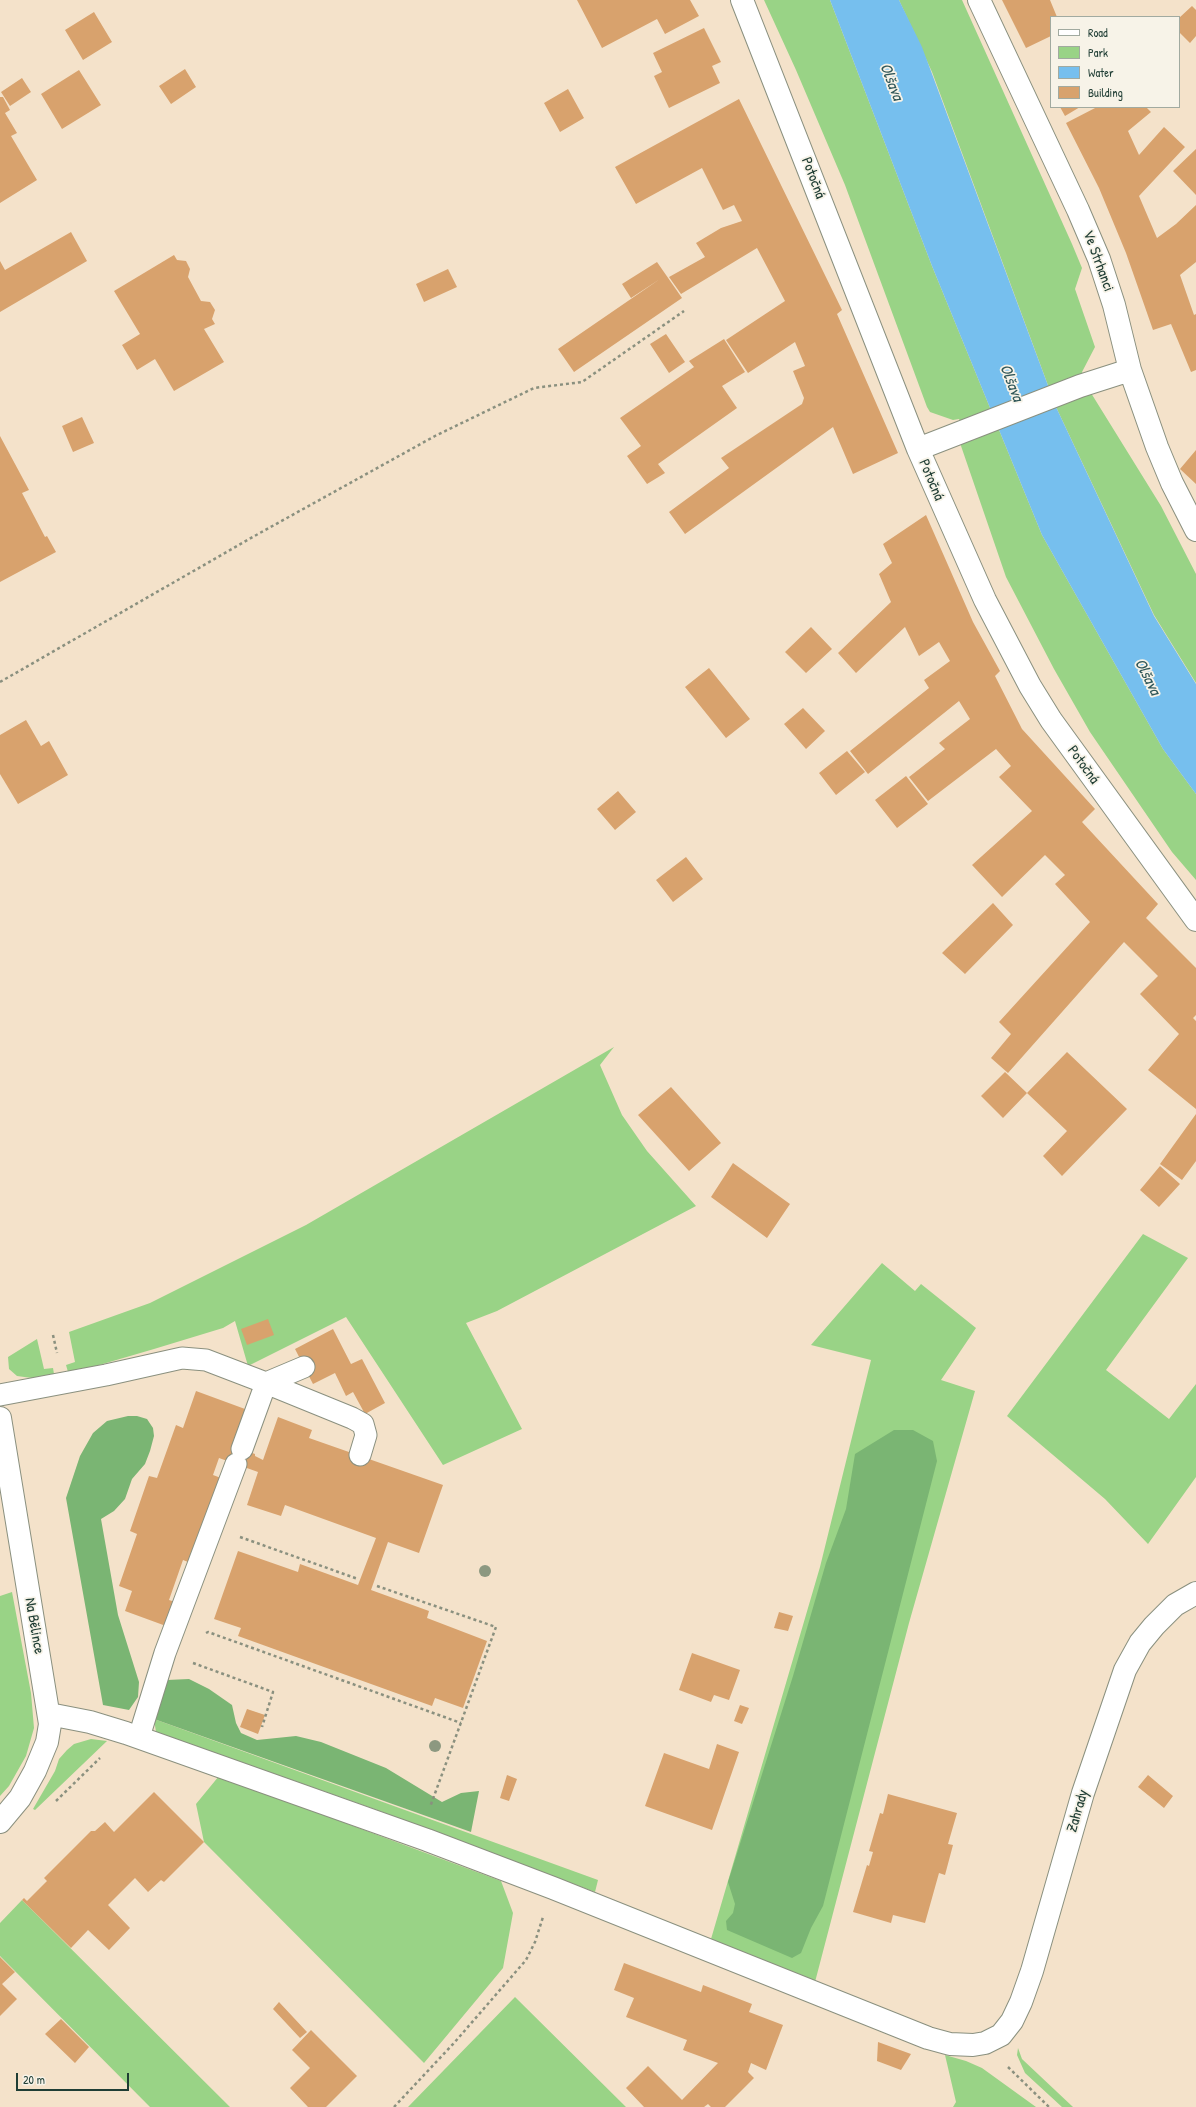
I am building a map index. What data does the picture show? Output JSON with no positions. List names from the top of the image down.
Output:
{
  "streets": {
    "street": [
      "Potočná",
      "Ve Strhanci",
      "Na Bělince",
      "Zahrady"
    ]
  },
  "water": ["Olšava"],
  "legend": [
    "Road",
    "Park",
    "Water",
    "Building"
  ],
  "scale_bar": "20 m"
}
